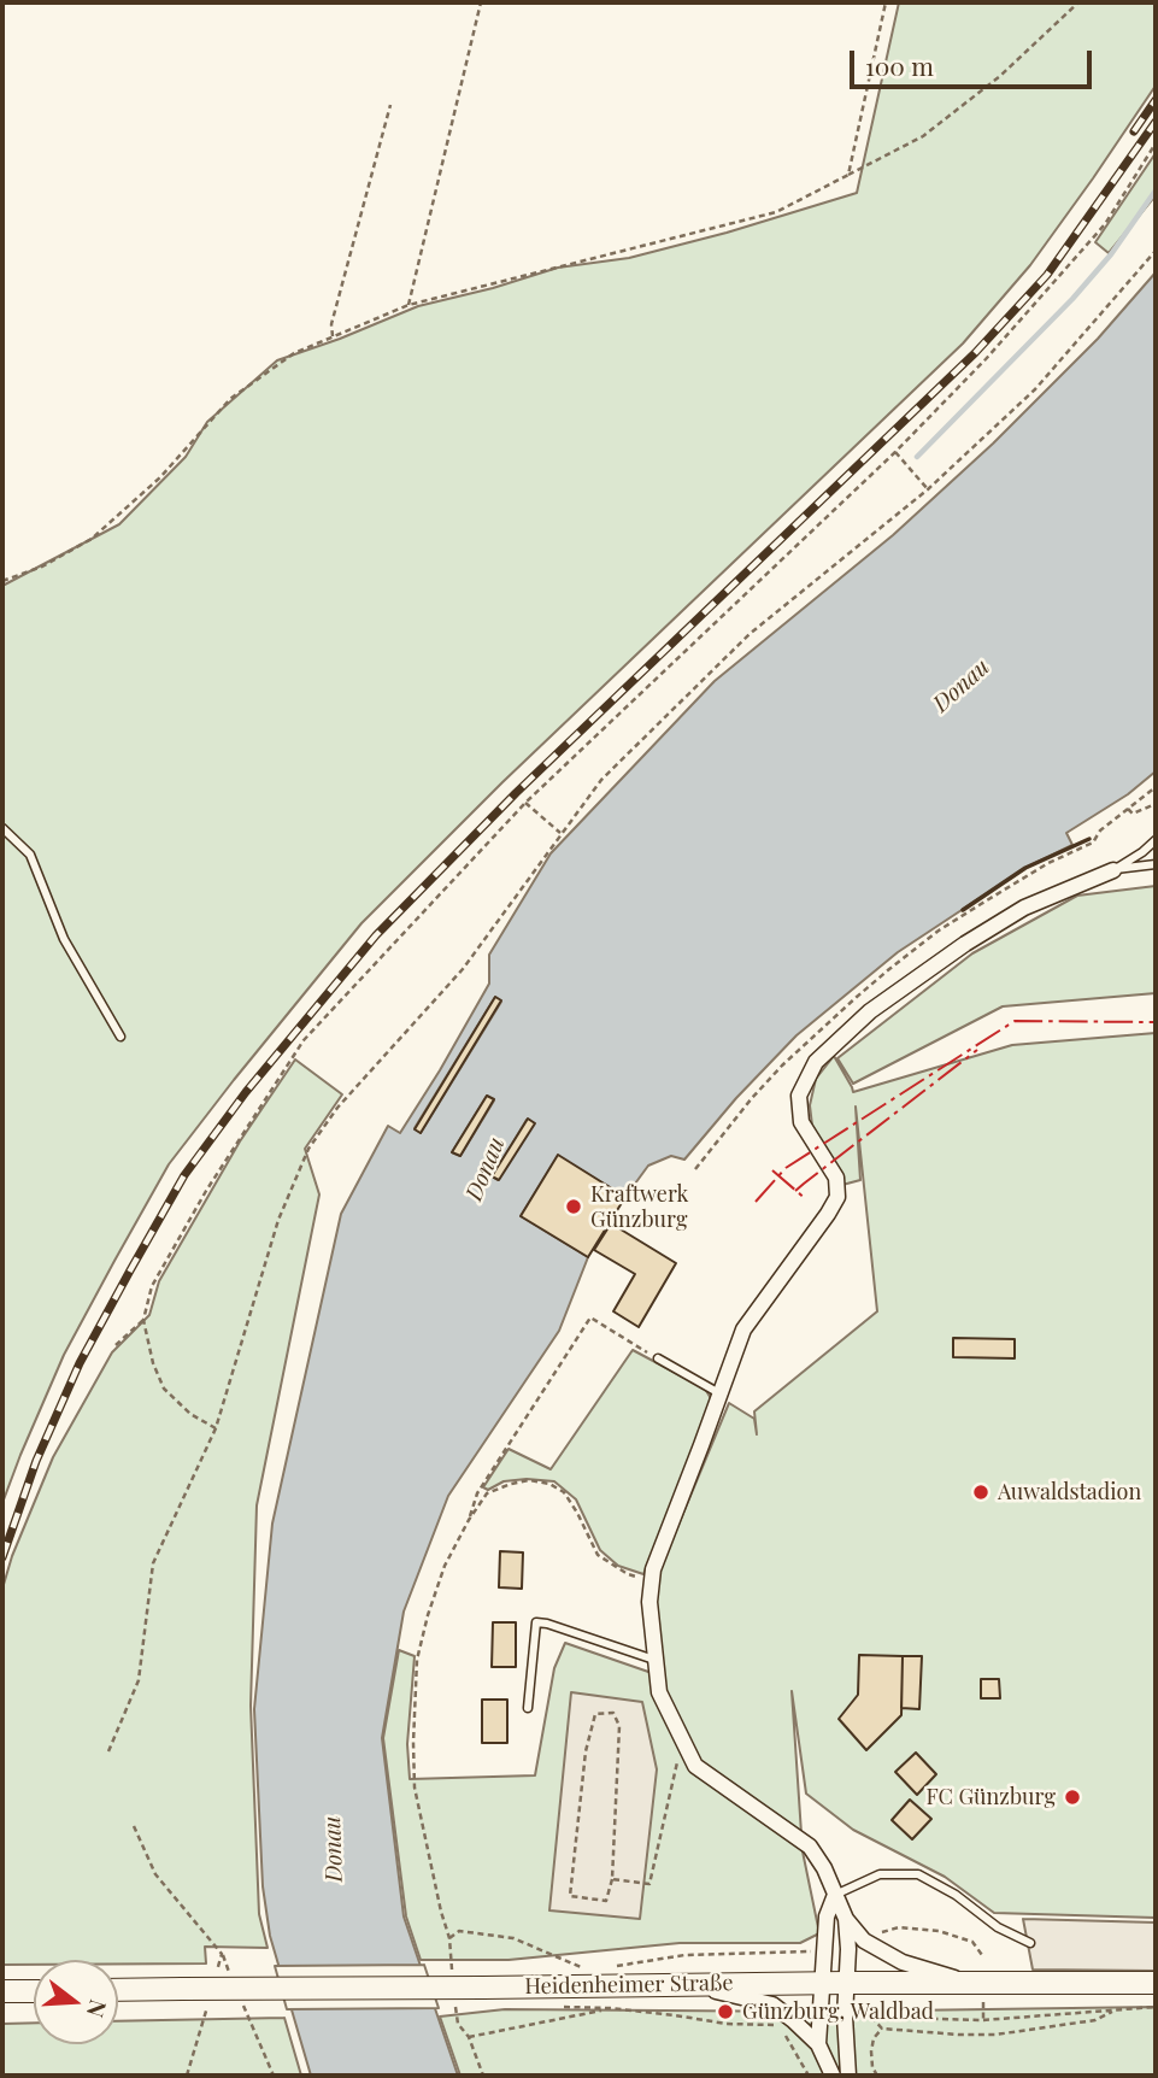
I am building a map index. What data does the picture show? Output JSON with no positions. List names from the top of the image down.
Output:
{
  "streets": {
    "main road": ["Heidenheimer Straße"]
  },
  "water": ["Donau"],
  "places": [
    "Kraftwerk Günzburg",
    "Auwaldstadion",
    "FC Günzburg",
    "Günzburg, Waldbad"
  ],
  "scale_bar": "100 m",
  "north": "right"
}
